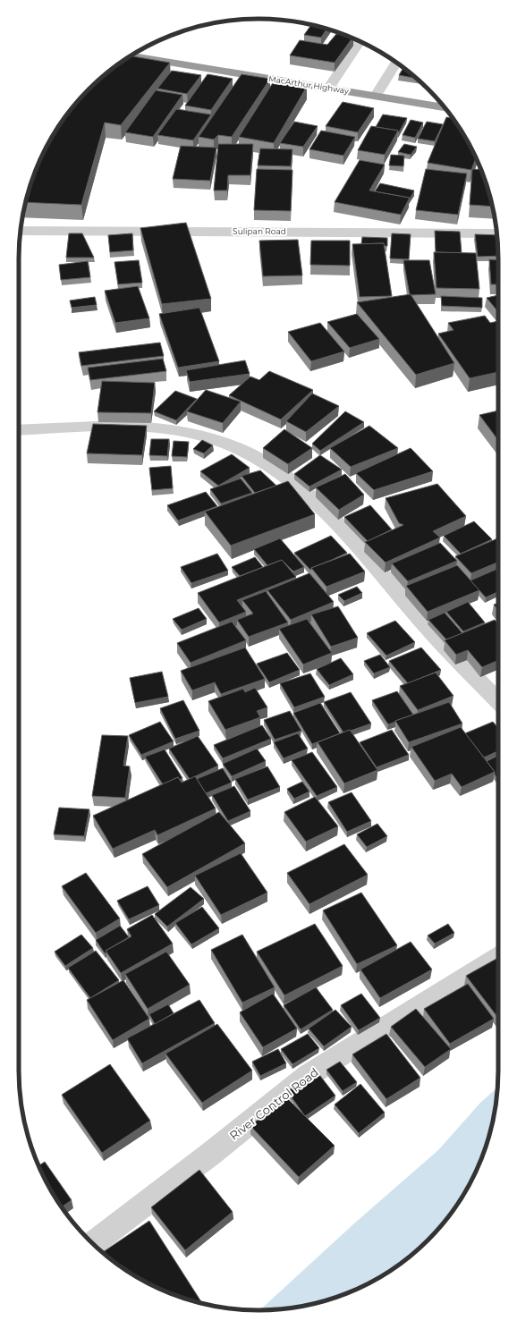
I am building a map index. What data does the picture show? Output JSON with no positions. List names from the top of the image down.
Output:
{
  "streets": {
    "highway": ["MacArthur Highway"],
    "street": ["Sulipan Road", "River Control Road"]
  }
}
